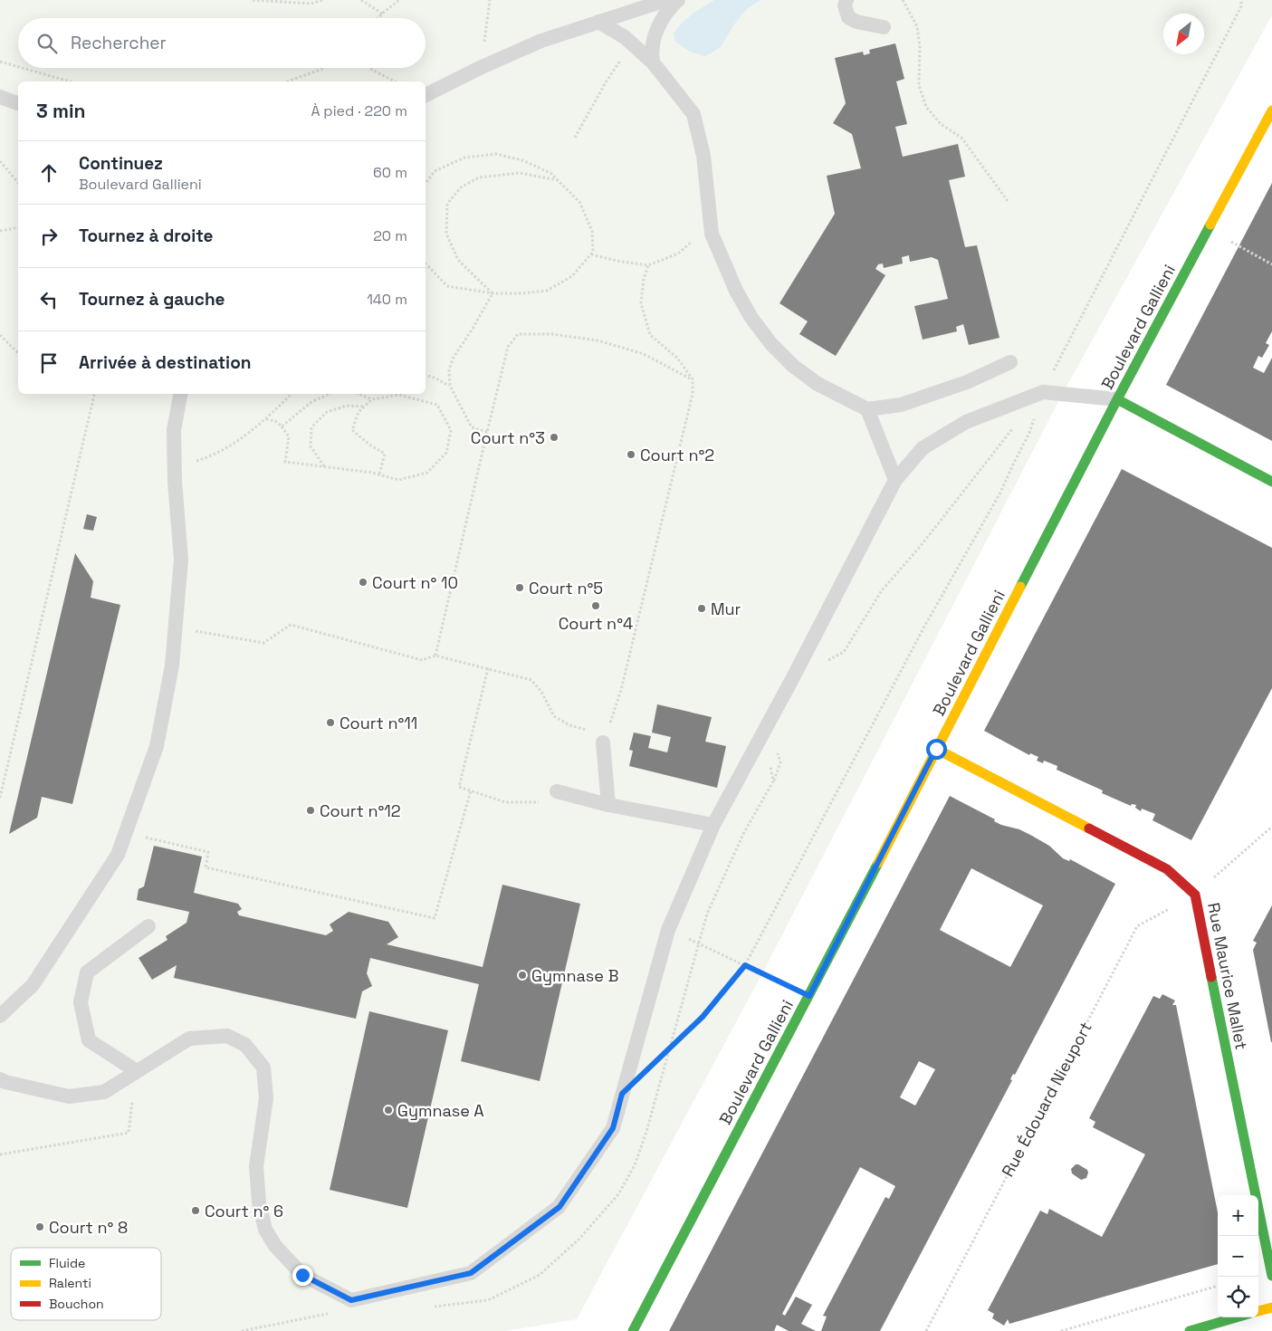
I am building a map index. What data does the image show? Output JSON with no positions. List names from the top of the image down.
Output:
{
  "streets": {
    "main road": ["Boulevard Gallieni", "Rue Maurice Mallet"],
    "path": ["Rue Édouard Nieuport"]
  },
  "crossings": [
    ["Boulevard Gallieni", "Rue Maurice Mallet"],
    ["Rue Maurice Mallet", "Rue Édouard Nieuport"]
  ],
  "places": [
    "Court n°3",
    "Court n°2",
    "Court n° 10",
    "Court n°5",
    "Court n°4",
    "Mur",
    "Court n°11",
    "Court n°12",
    "Gymnase B",
    "Gymnase A",
    "Court n° 6",
    "Court n° 8"
  ],
  "legend": ["Fluide", "Ralenti", "Bouchon"],
  "north": "bottom left",
  "page": {
    "search": "Rechercher",
    "heading": ["3 min", "À pied · 220 m"],
    "list": [
      ["Continuez", "Boulevard Gallieni", "60 m"],
      ["Tournez à droite", "20 m"],
      ["Tournez à gauche", "140 m"],
      "Arrivée à destination"
    ],
    "map_buttons": ["+", "−"]
  }
}
